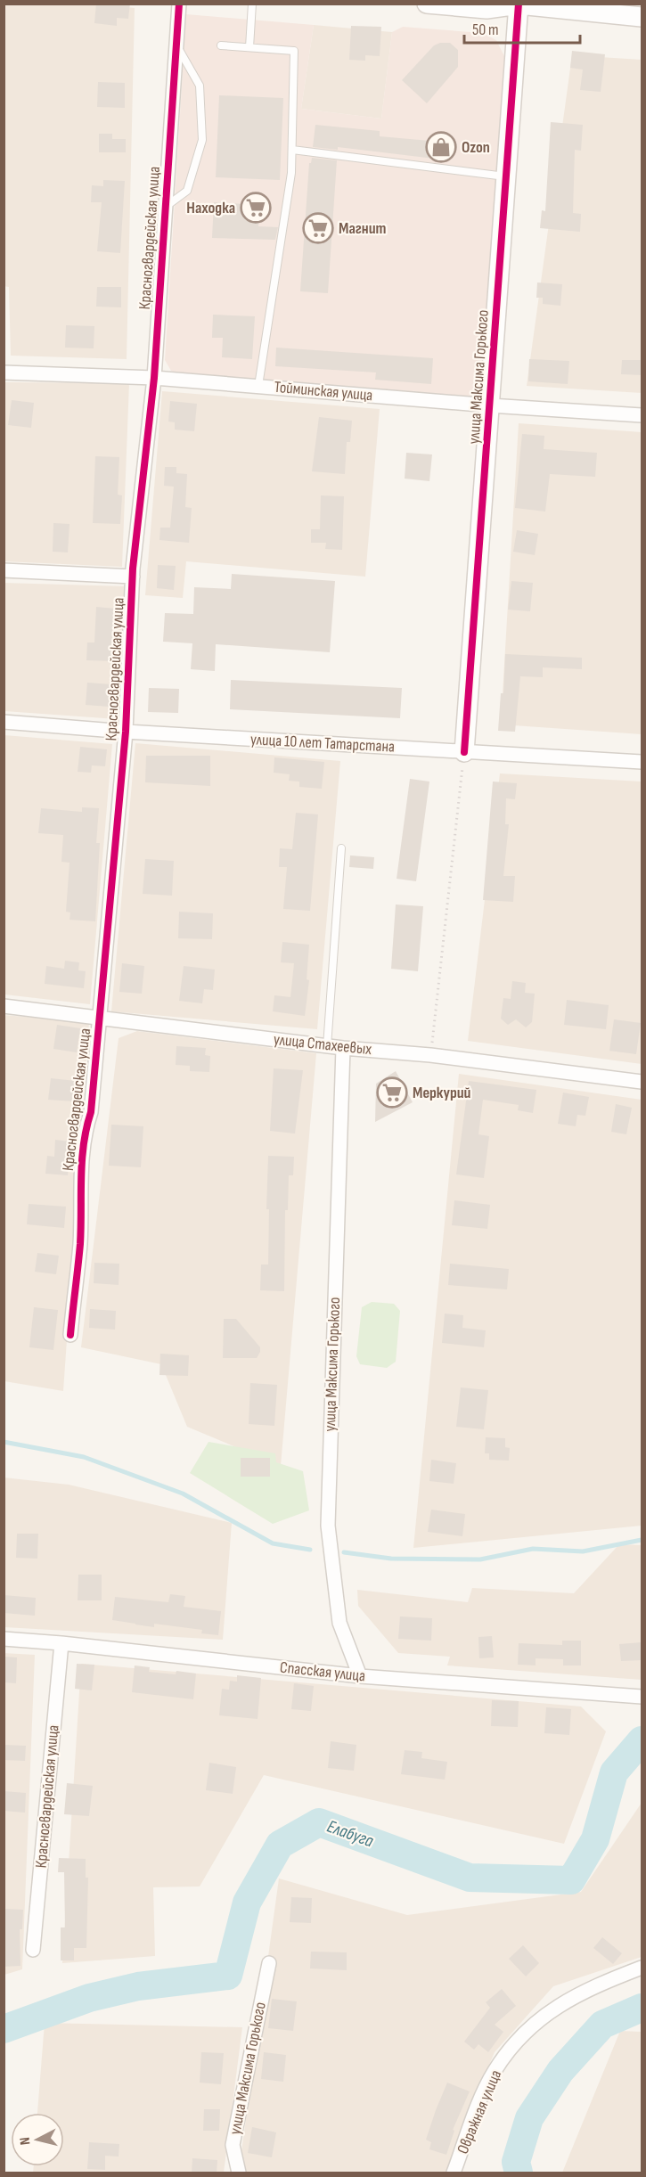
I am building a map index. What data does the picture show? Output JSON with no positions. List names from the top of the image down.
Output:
{
  "streets": {
    "street": [
      "Красногвардейская улица",
      "улица Максима Горького",
      "Тойминская улица",
      "улица 10 лет Татарстана",
      "улица Стахеевых",
      "Спасская улица",
      "Овражная улица"
    ]
  },
  "crossings": [
    ["Красногвардейская улица", "Тойминская улица"],
    ["Красногвардейская улица", "улица 10 лет Татарстана"],
    ["Красногвардейская улица", "улица Стахеевых"],
    ["Красногвардейская улица", "Спасская улица"],
    ["улица Максима Горького", "Тойминская улица"],
    ["улица Максима Горького", "улица 10 лет Татарстана"],
    ["улица Максима Горького", "улица Стахеевых"],
    ["улица Максима Горького", "Спасская улица"]
  ],
  "water": ["Елабуга"],
  "places": {
    "shop": ["Ozon"],
    "supermarket": ["Находка", "Магнит", "Меркурий"]
  },
  "scale_bar": "50 m",
  "north": "left"
}
